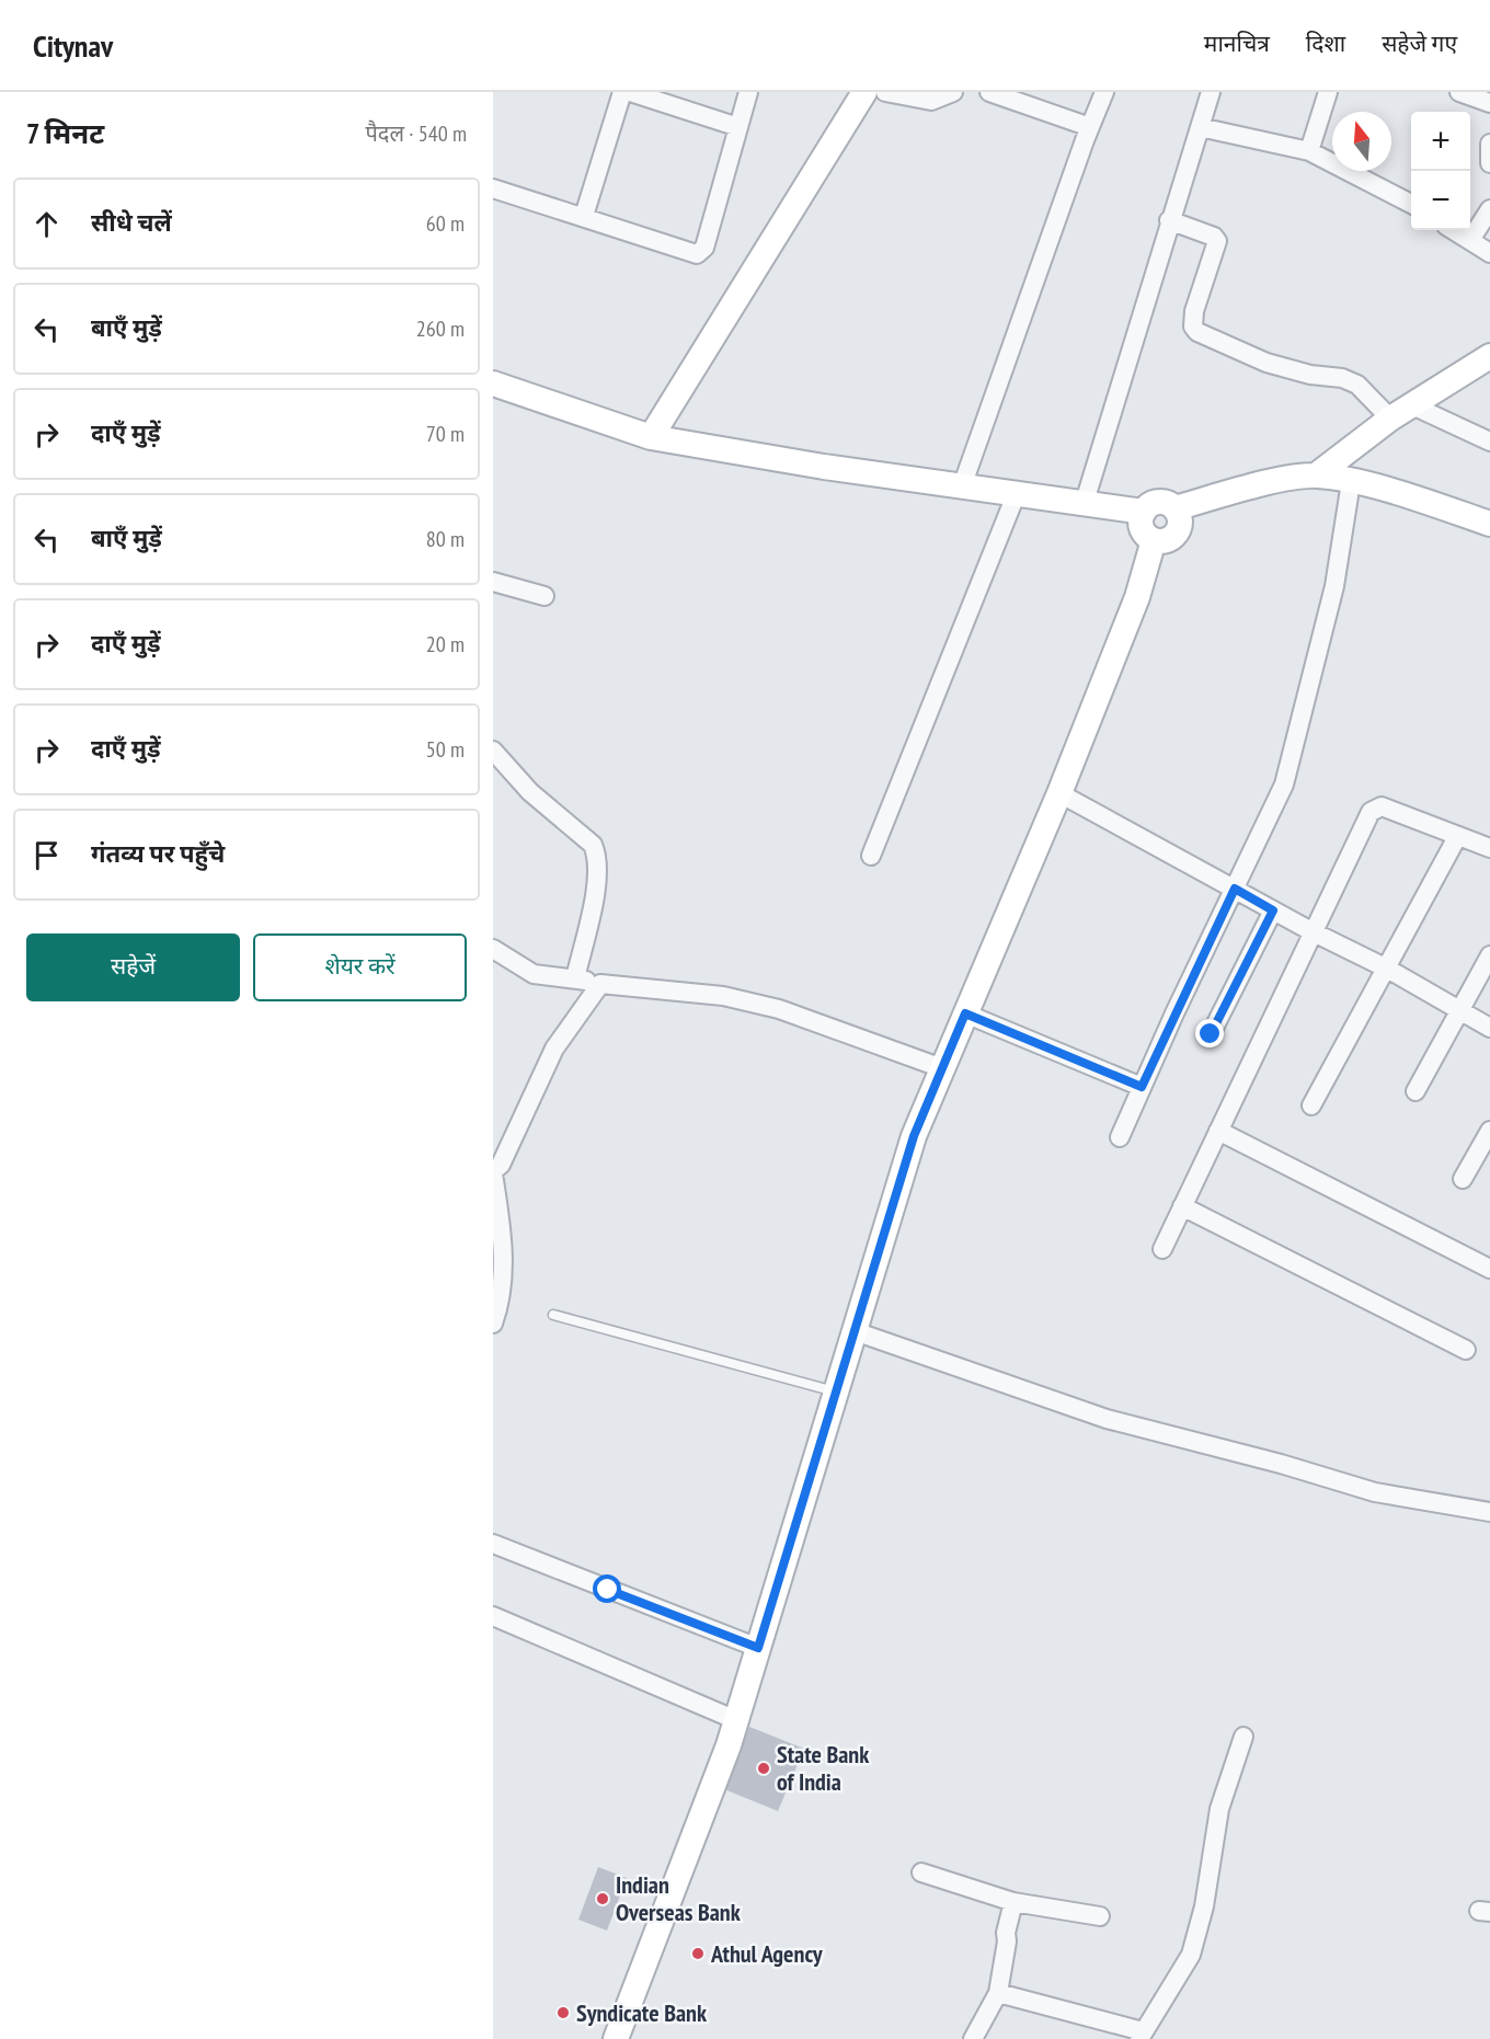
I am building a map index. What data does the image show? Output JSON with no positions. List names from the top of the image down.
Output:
{
  "places": [
    "State Bank of India",
    "Indian Overseas Bank",
    "Athul Agency",
    "Syndicate Bank"
  ],
  "north": "top",
  "page": {
    "header": "Citynav",
    "nav": ["मानचित्र", "दिशा", "सहेजे गए"],
    "heading": ["7 मिनट", "पैदल · 540 m"],
    "map_buttons": ["+", "−"],
    "list": [
      ["सीधे चलें", "60 m"],
      ["बाएँ मुड़ें", "260 m"],
      ["दाएँ मुड़ें", "70 m"],
      ["बाएँ मुड़ें", "80 m"],
      ["दाएँ मुड़ें", "20 m"],
      ["दाएँ मुड़ें", "50 m"],
      "गंतव्य पर पहुँचे"
    ],
    "buttons": ["सहेजें", "शेयर करें"]
  }
}
